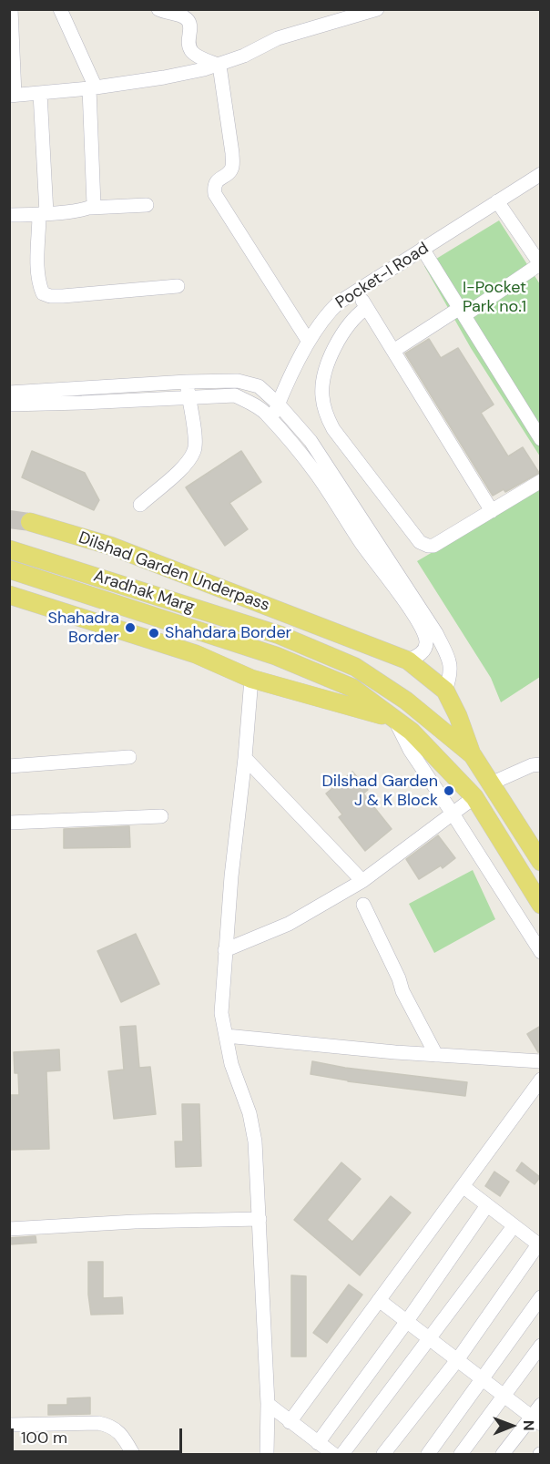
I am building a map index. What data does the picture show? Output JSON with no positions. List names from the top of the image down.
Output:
{
  "streets": {
    "main road": ["Dilshad Garden Underpass", "Aradhak Marg"],
    "street": ["Pocket-I Road"]
  },
  "crossings": [
    ["Dilshad Garden Underpass", "Aradhak Marg"]
  ],
  "parks": ["I-Pocket Park no.1"],
  "places": ["Shahadra Border", "Shahdara Border", "Dilshad Garden J & K Block"],
  "scale_bar": "100 m",
  "north": "right"
}
